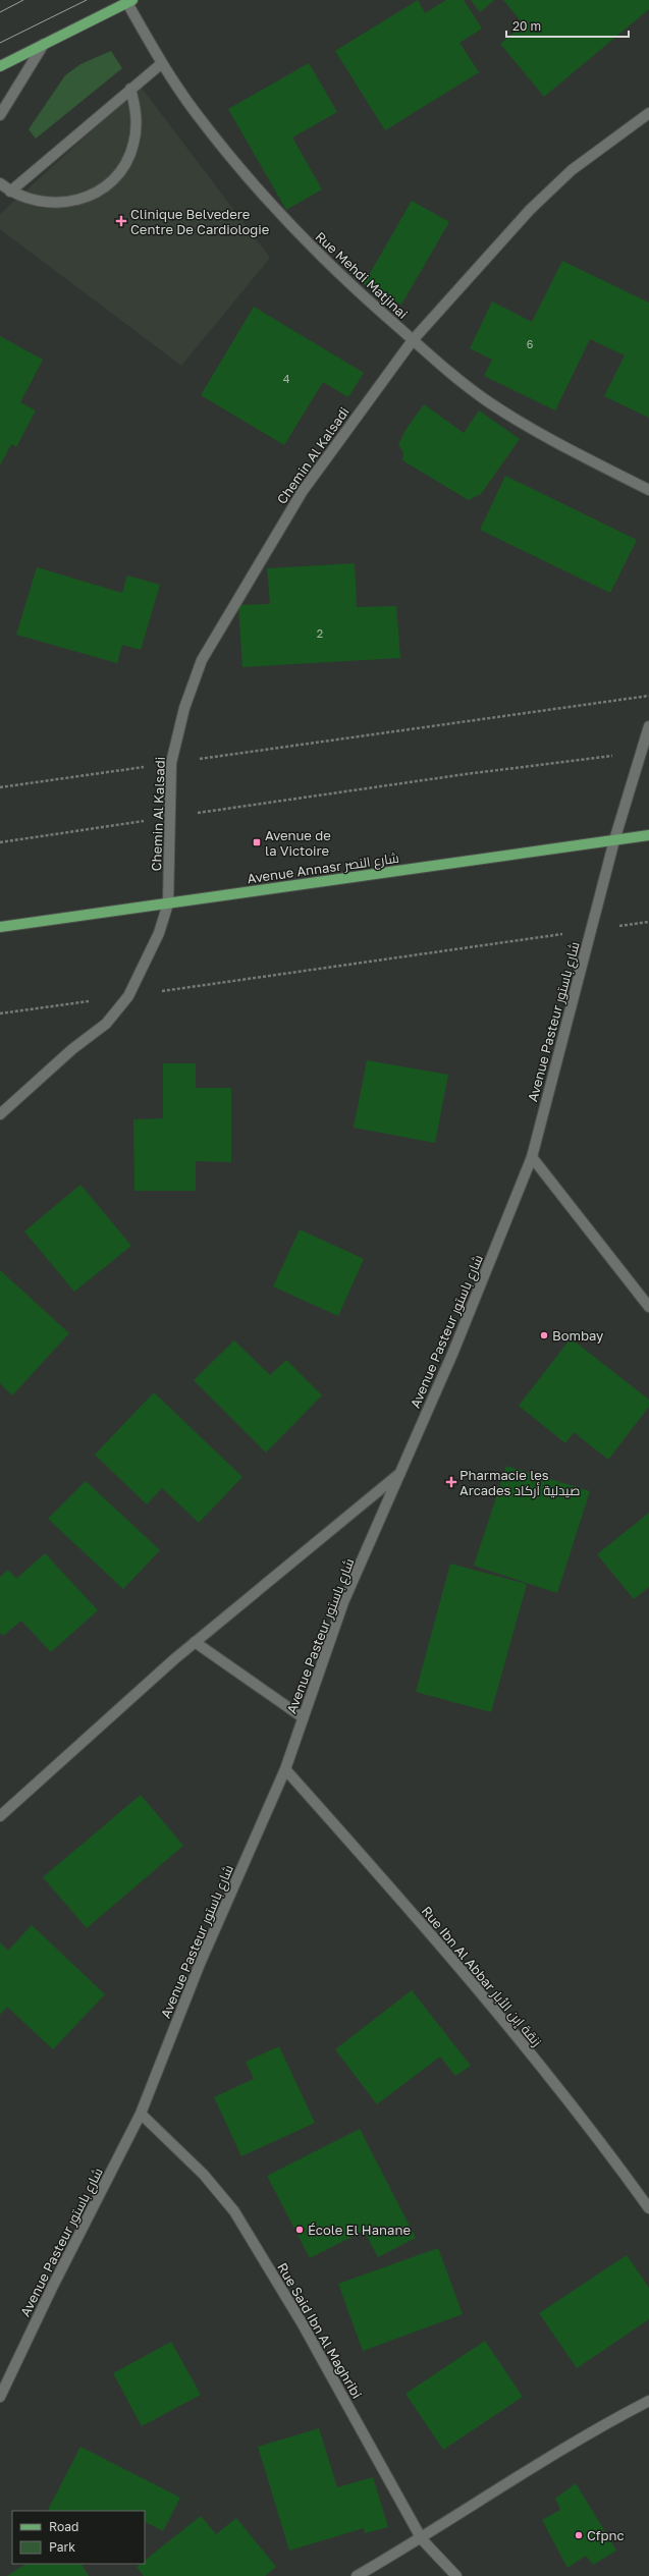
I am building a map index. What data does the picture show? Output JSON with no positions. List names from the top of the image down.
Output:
{
  "streets": {
    "main road": ["Avenue Annasr شارع النصر"],
    "street": [
      "Rue Mehdi Matjinai",
      "Chemin Al Kalsadi",
      "Avenue Pasteur شارع باستور",
      "Rue Ibn Al Abbar زنقة إبن الأبار",
      "Rue Said Ibn Al Maghribi"
    ]
  },
  "crossings": [
    ["Rue Mehdi Matjinai", "Chemin Al Kalsadi"],
    ["Chemin Al Kalsadi", "Avenue Annasr شارع النصر"],
    ["Avenue Annasr شارع النصر", "Avenue Pasteur شارع باستور"],
    ["Avenue Pasteur شارع باستور", "Rue Ibn Al Abbar زنقة إبن الأبار"],
    ["Avenue Pasteur شارع باستور", "Rue Said Ibn Al Maghribi"]
  ],
  "places": {
    "health": ["Clinique Belvedere Centre De Cardiologie", "Pharmacie les Arcades صيدلية أركاد"],
    "transit": ["Avenue de la Victoire"],
    "other": ["Bombay", "École El Hanane", "Cfpnc"]
  },
  "house_numbers": ["6", "4", "2"],
  "legend": ["Road", "Park"],
  "scale_bar": "20 m"
}
